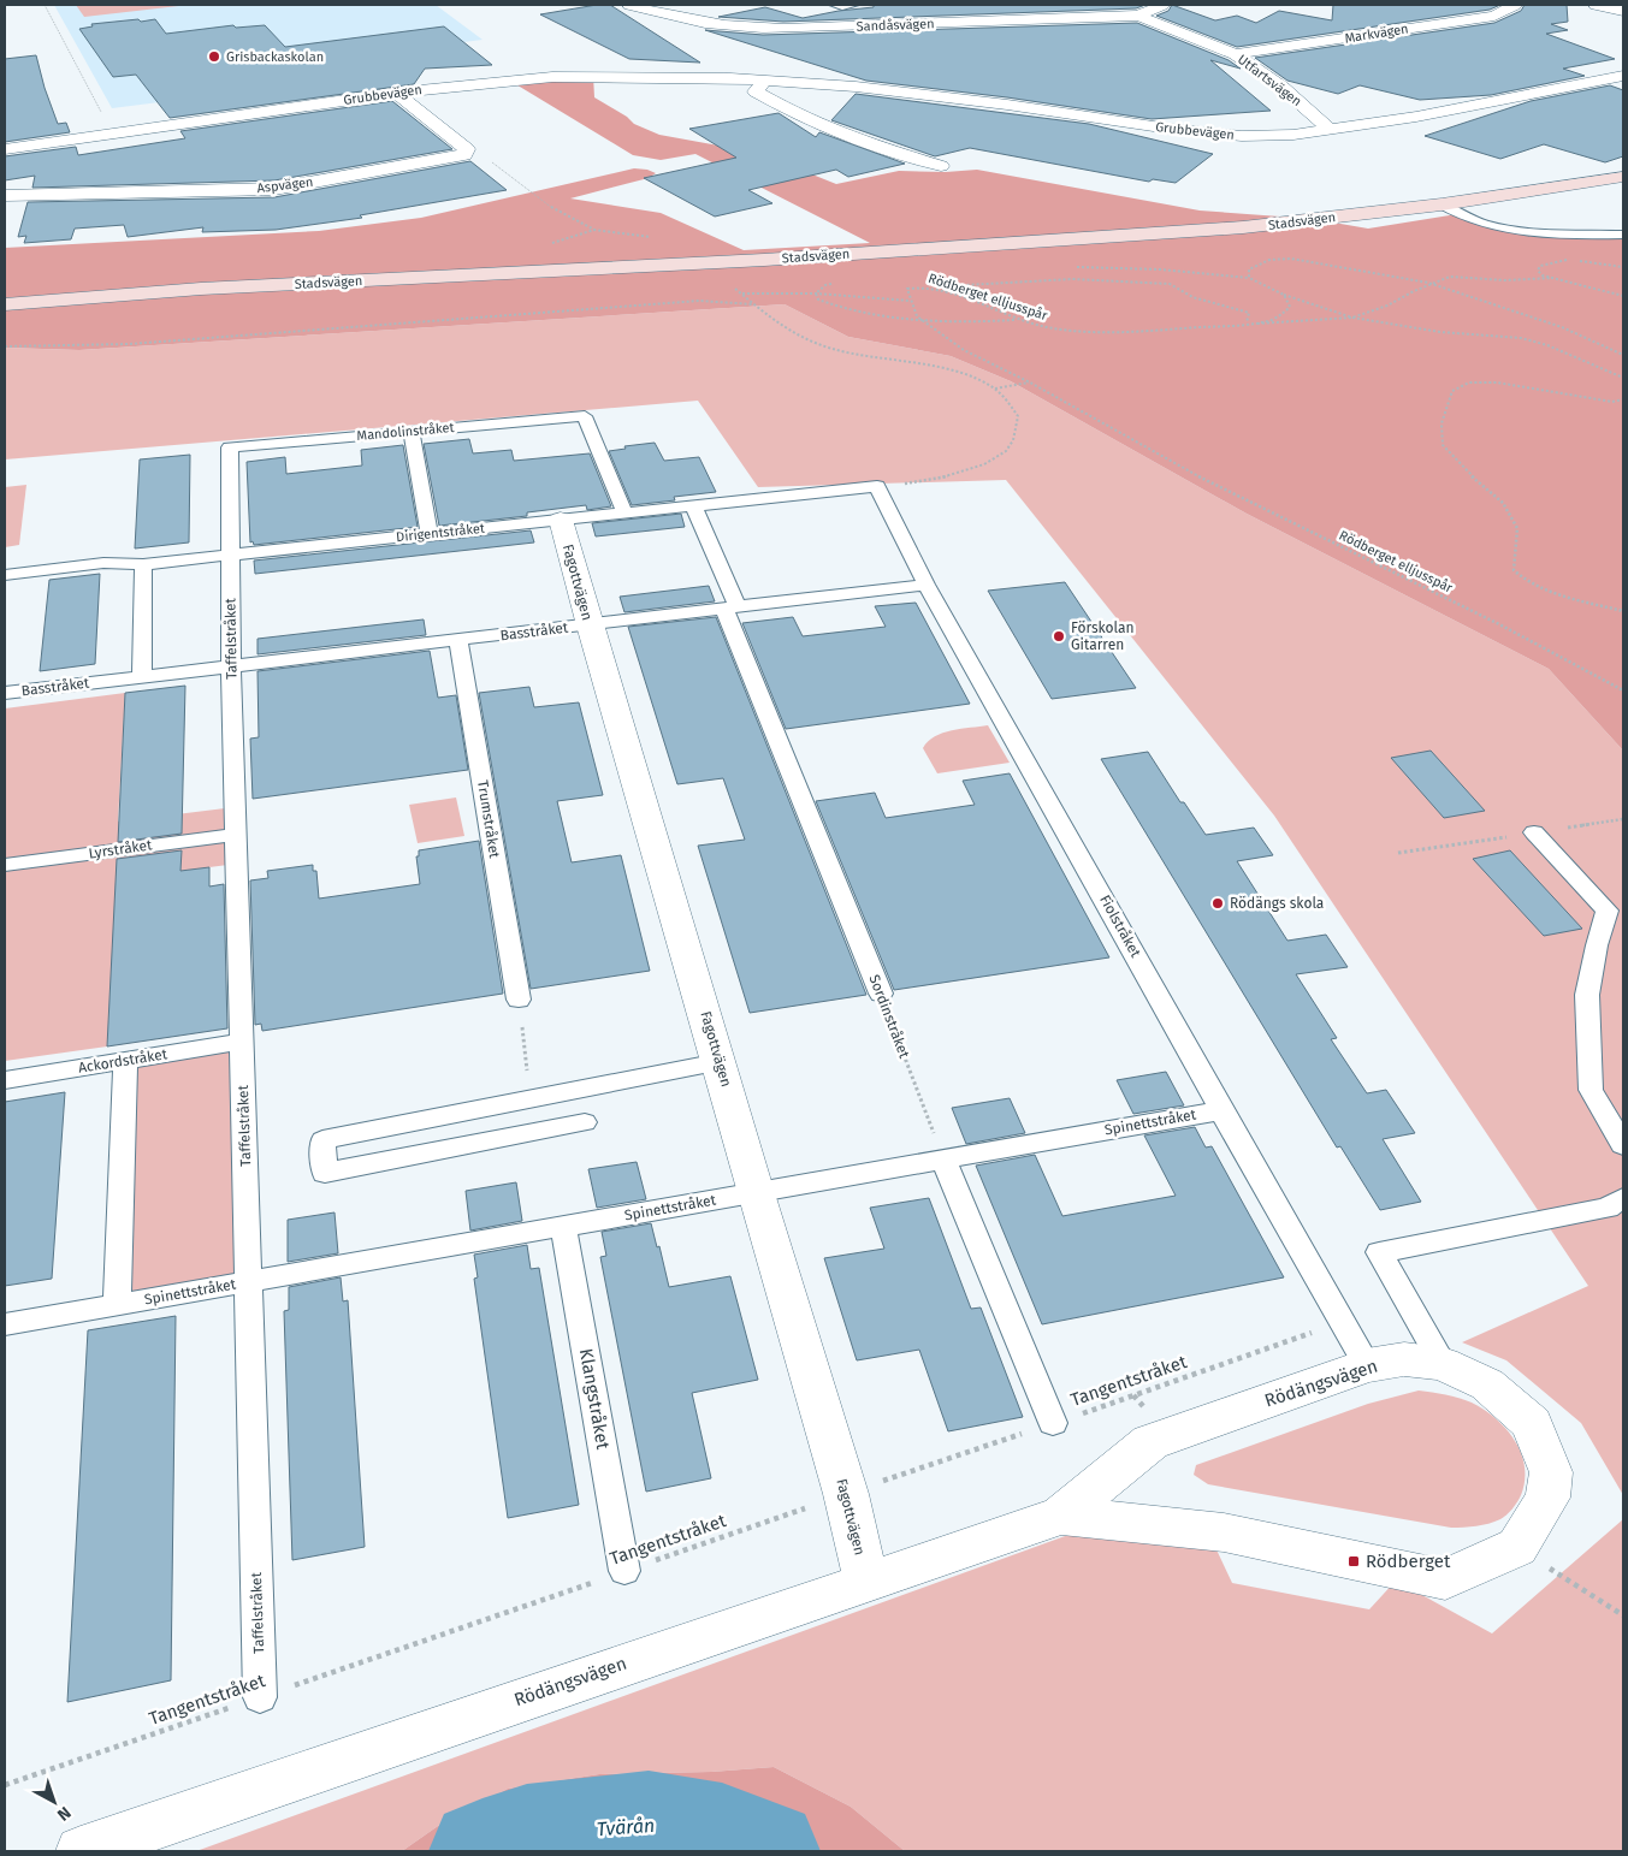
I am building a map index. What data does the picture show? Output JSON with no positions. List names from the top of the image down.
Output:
{
  "streets": {
    "main road": ["Stadsvägen"],
    "street": [
      "Sandåsvägen",
      "Markvägen",
      "Utfartsvägen",
      "Grubbevägen",
      "Aspvägen",
      "Fagottvägen",
      "Rödängsvägen"
    ],
    "lane": [
      "Mandolinstråket",
      "Dirigentstråket",
      "Basstråket",
      "Taffelstråket",
      "Trumstråket",
      "Lyrstråket",
      "Fiolstråket",
      "Sordinstråket",
      "Ackordstråket",
      "Spinettstråket",
      "Klangstråket"
    ],
    "path": ["Rödberget elljusspår", "Tangentstråket"]
  },
  "crossings": [
    ["Sandåsvägen", "Utfartsvägen"],
    ["Markvägen", "Utfartsvägen"],
    ["Utfartsvägen", "Grubbevägen"],
    ["Mandolinstråket", "Dirigentstråket"],
    ["Mandolinstråket", "Taffelstråket"],
    ["Dirigentstråket", "Fagottvägen"],
    ["Dirigentstråket", "Taffelstråket"],
    ["Dirigentstråket", "Fiolstråket"],
    ["Dirigentstråket", "Sordinstråket"],
    ["Fagottvägen", "Basstråket"],
    ["Fagottvägen", "Spinettstråket"],
    ["Fagottvägen", "Tangentstråket"],
    ["Fagottvägen", "Rödängsvägen"],
    ["Basstråket", "Taffelstråket"],
    ["Basstråket", "Trumstråket"],
    ["Basstråket", "Fiolstråket"],
    ["Basstråket", "Sordinstråket"],
    ["Taffelstråket", "Lyrstråket"],
    ["Taffelstråket", "Ackordstråket"],
    ["Taffelstråket", "Spinettstråket"],
    ["Taffelstråket", "Tangentstråket"],
    ["Fiolstråket", "Spinettstråket"],
    ["Fiolstråket", "Tangentstråket"],
    ["Fiolstråket", "Rödängsvägen"],
    ["Sordinstråket", "Spinettstråket"],
    ["Spinettstråket", "Klangstråket"],
    ["Tangentstråket", "Klangstråket"]
  ],
  "water": ["Tvärån"],
  "places": {
    "other": ["Grisbackaskolan", "Förskolan Gitarren", "Rödängs skola"],
    "transit": ["Rödberget"]
  },
  "north": "bottom right"
}
